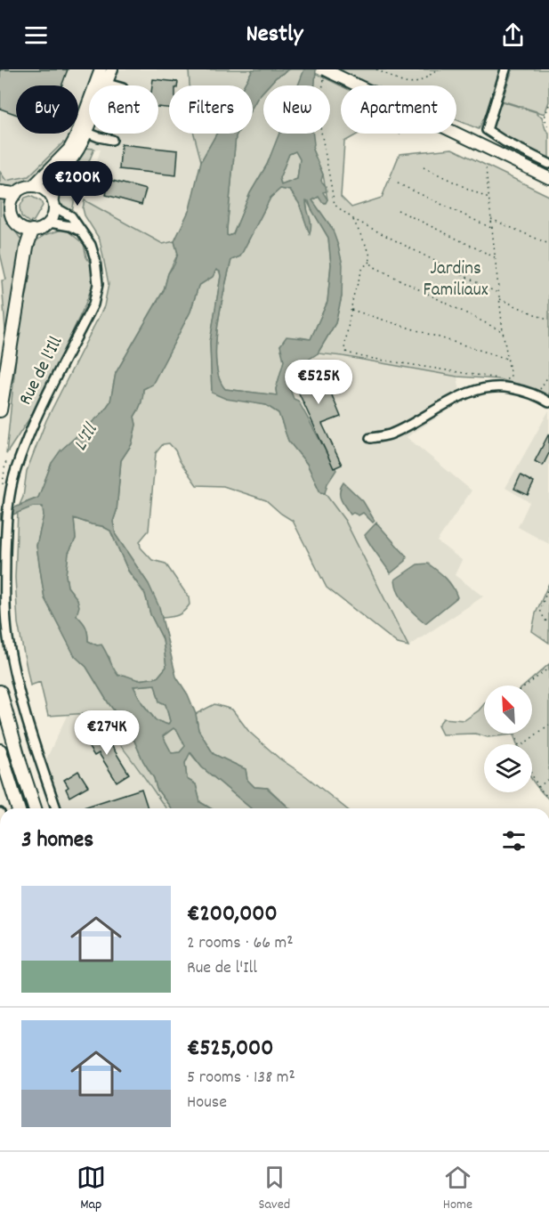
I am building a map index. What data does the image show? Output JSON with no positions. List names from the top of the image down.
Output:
{
  "streets": {
    "street": ["Rue de l'Ill"]
  },
  "water": ["L'Ill"],
  "parks": ["Jardins Familiaux"],
  "north": "top left",
  "page": {
    "header": "Nestly",
    "chip": [
      "Buy",
      "Rent",
      "Filters",
      "New",
      "Apartment"
    ],
    "price": ["€200K", "€525K", "€274K"],
    "heading": "3 homes",
    "list": [
      {
        "name": "€200,000",
        "note": "2 rooms · 66 m² · Rue de l'Ill"
      },
      {
        "name": "€525,000",
        "note": "5 rooms · 138 m² · House"
      }
    ],
    "tabs": ["Map", "Saved", "Home"]
  }
}
